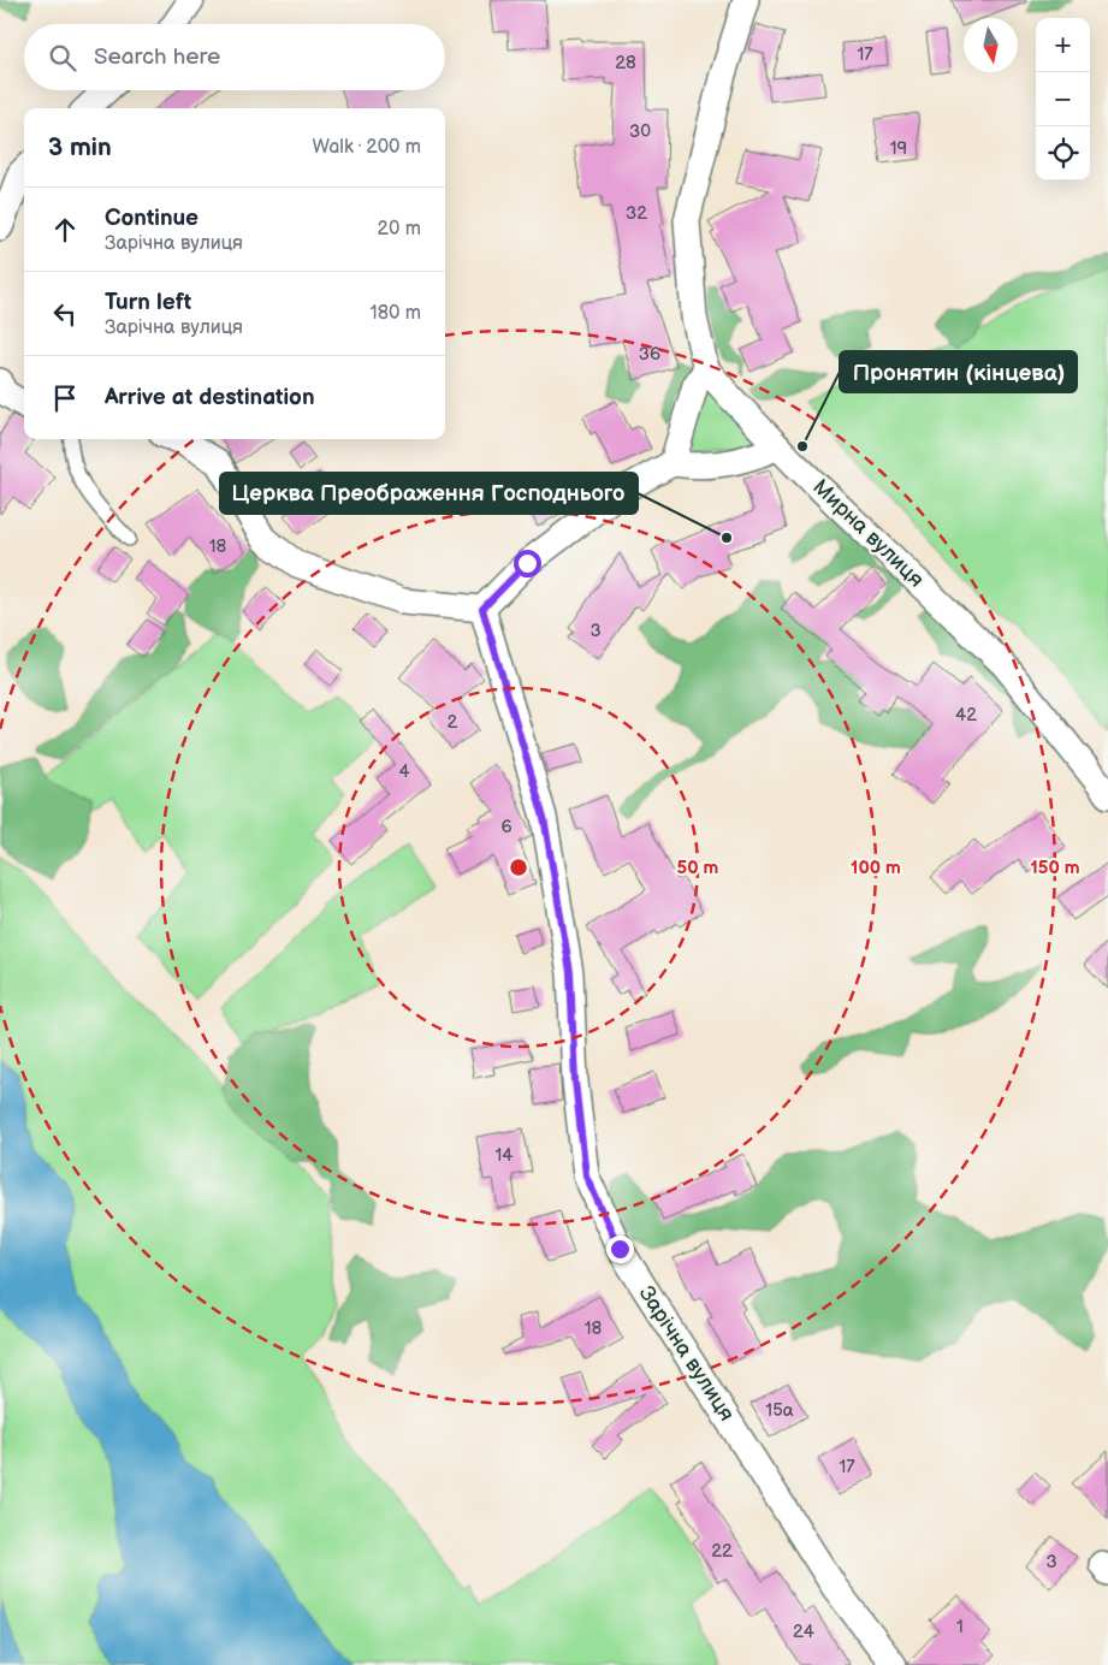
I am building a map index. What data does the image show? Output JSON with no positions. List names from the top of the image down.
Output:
{
  "streets": {
    "street": ["Мирна вулиця", "Зарічна вулиця"]
  },
  "places": ["Пронятин (кінцева)", "Церква Преображення Господнього"],
  "house_numbers": [
    "17",
    "28",
    "30",
    "19",
    "32",
    "36",
    "18",
    "3",
    "42",
    "2",
    "4",
    "6",
    "14",
    "18",
    "15а",
    "17",
    "22",
    "3",
    "1",
    "24"
  ],
  "north": "bottom",
  "page": {
    "map_buttons": ["+", "−"],
    "search": "Search here",
    "heading": ["3 min", "Walk · 200 m"],
    "list": [
      ["Continue", "Зарічна вулиця", "20 m"],
      ["Turn left", "Зарічна вулиця", "180 m"],
      "Arrive at destination"
    ]
  },
  "rings": ["50 m", "100 m", "150 m"]
}
